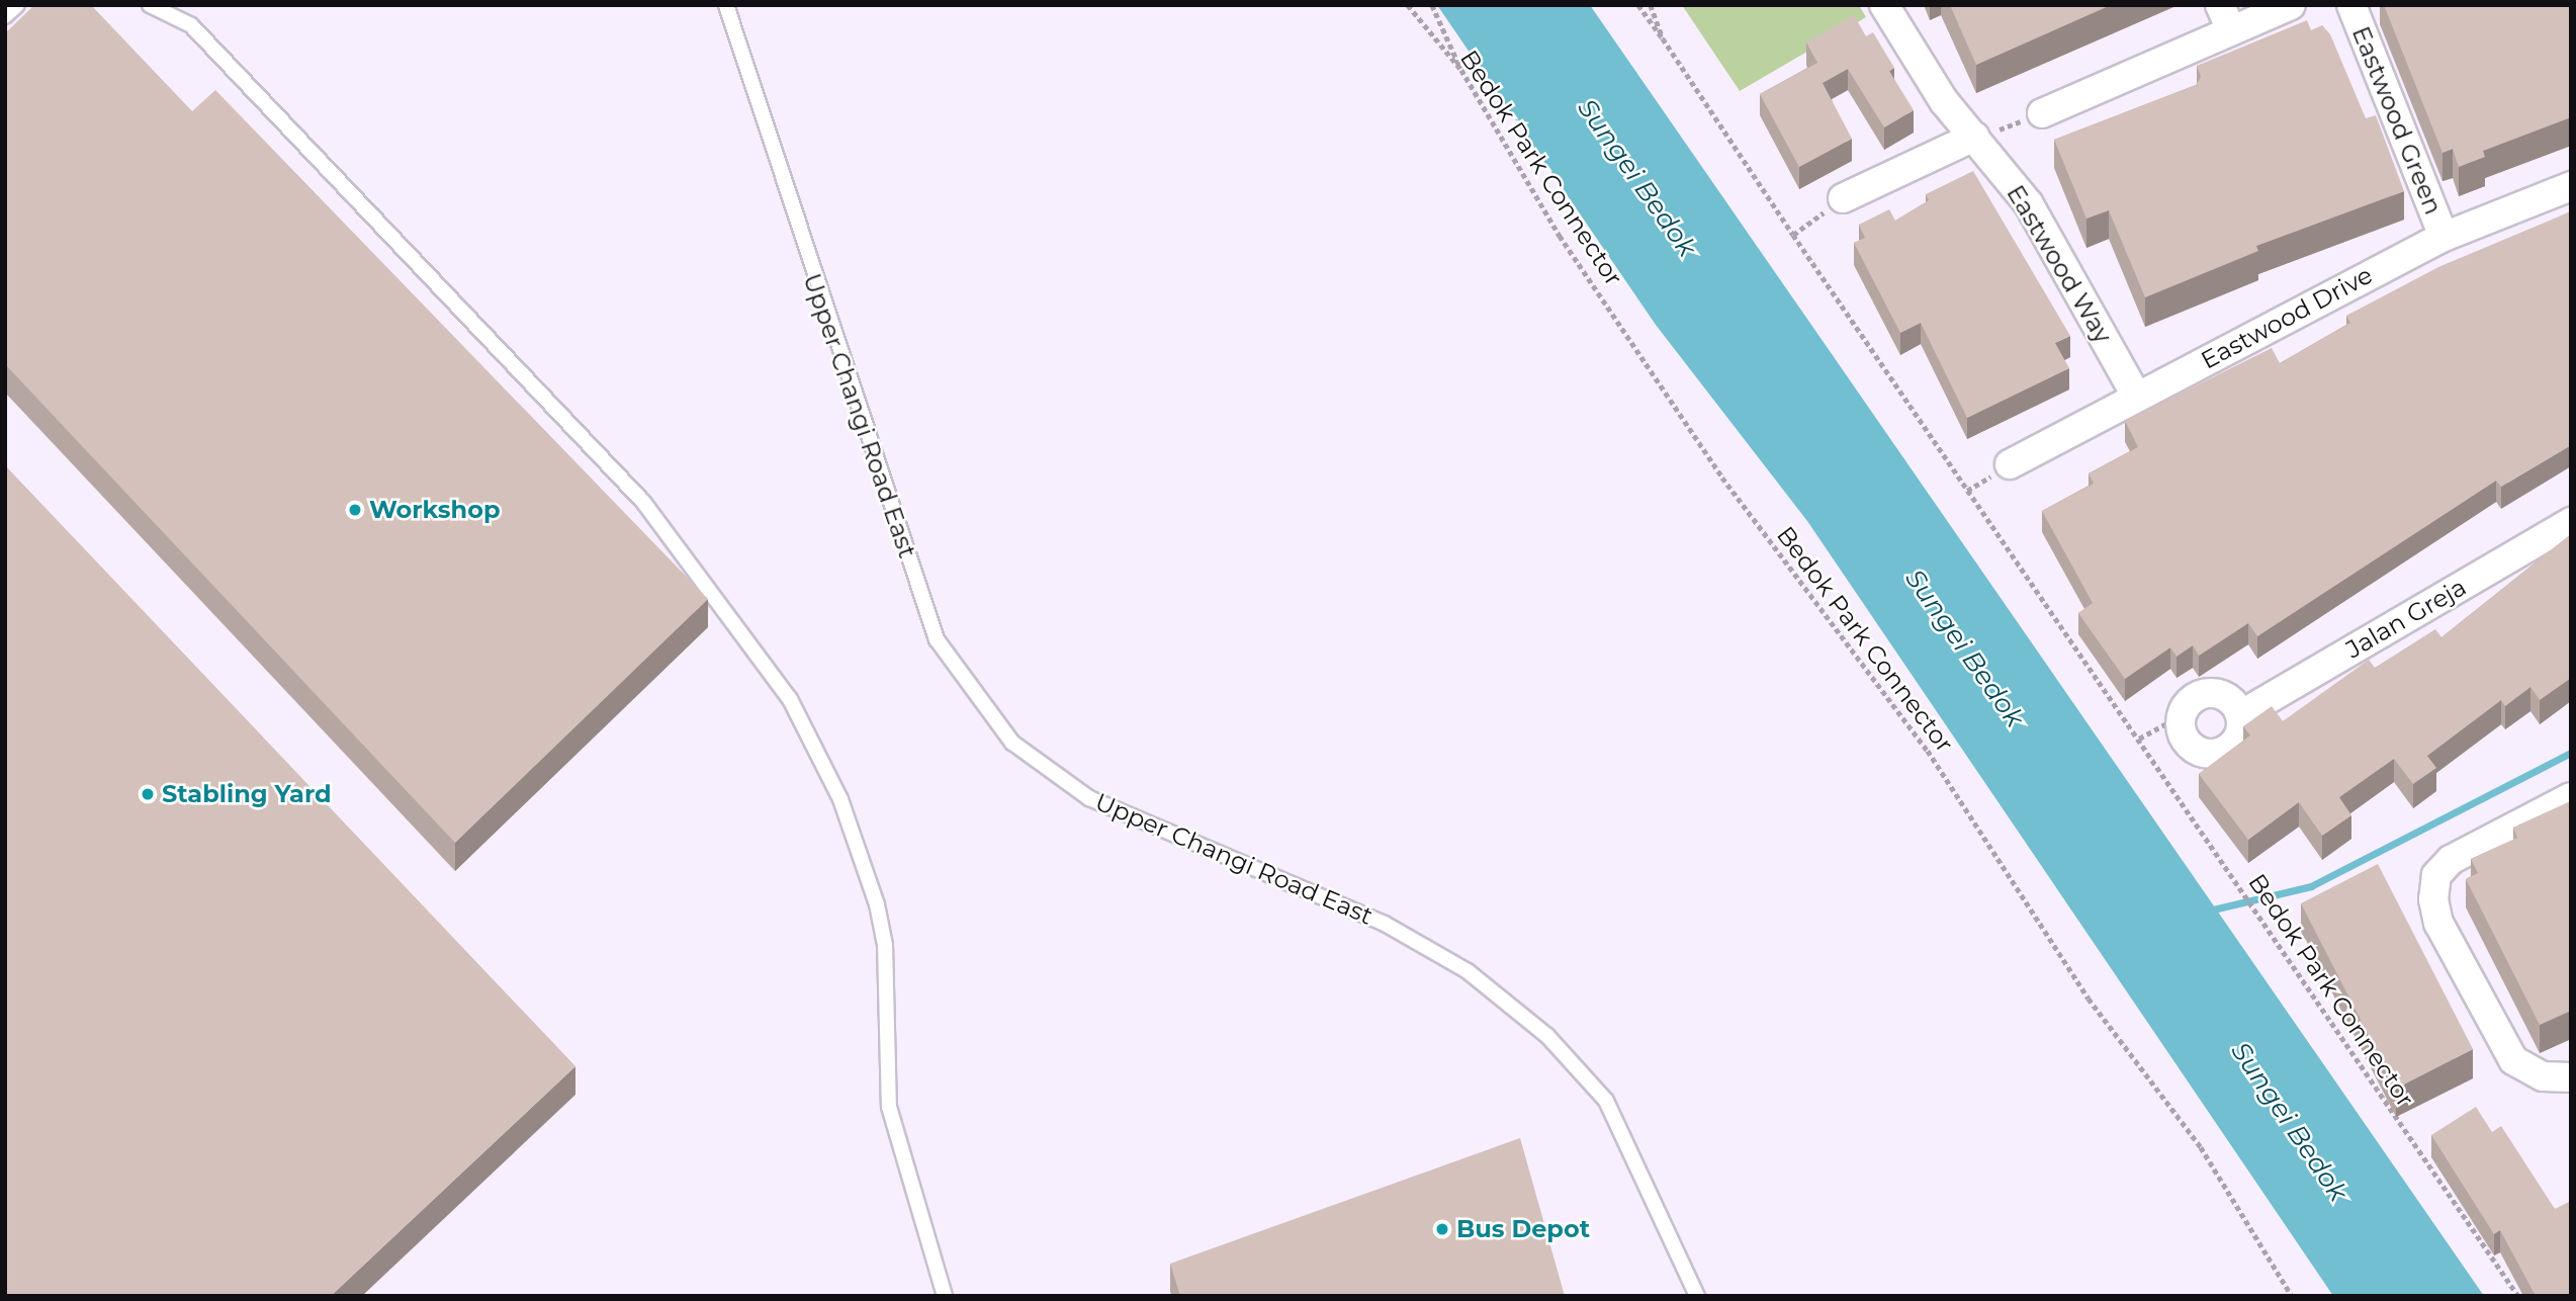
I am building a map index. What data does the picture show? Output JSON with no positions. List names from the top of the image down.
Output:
{
  "streets": {
    "street": [
      "Eastwood Green",
      "Eastwood Way",
      "Eastwood Drive",
      "Jalan Greja"
    ],
    "lane": ["Upper Changi Road East"],
    "path": ["Bedok Park Connector"]
  },
  "crossings": [
    ["Eastwood Green", "Eastwood Drive"],
    ["Eastwood Way", "Eastwood Drive"]
  ],
  "water": ["Sungei Bedok"],
  "places": ["Workshop", "Stabling Yard", "Bus Depot"]
}
